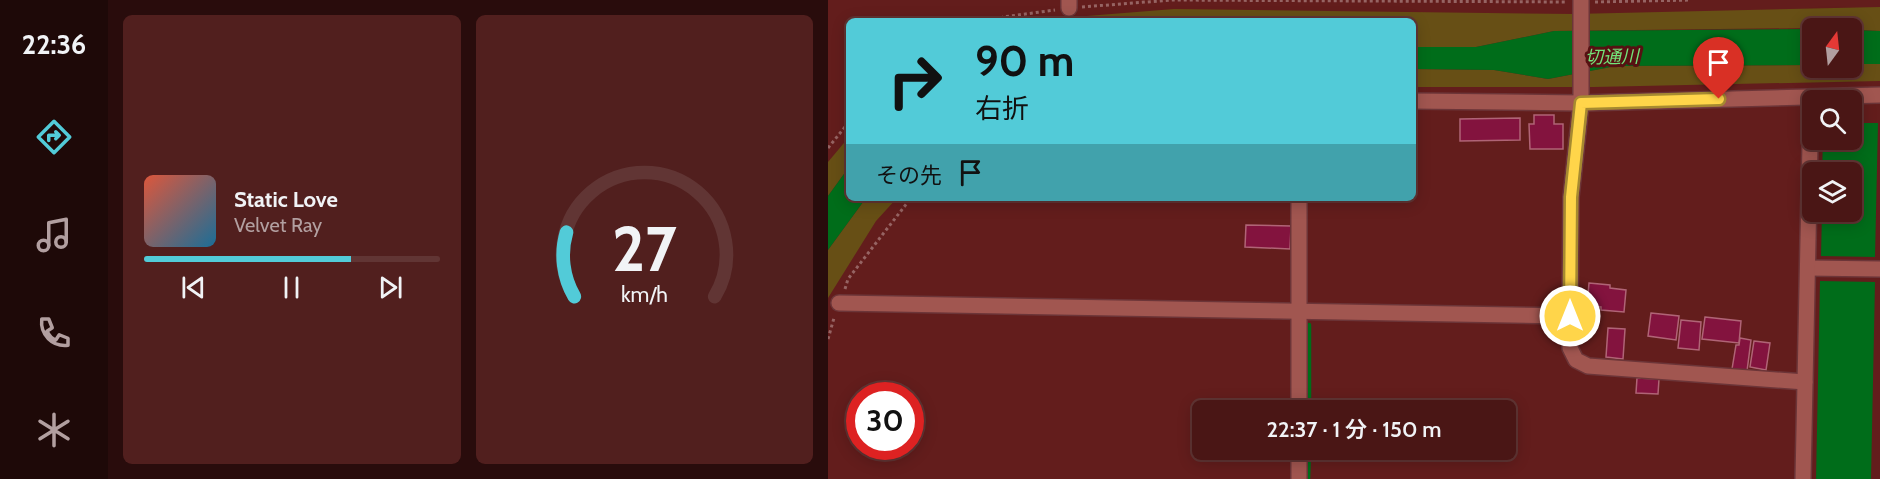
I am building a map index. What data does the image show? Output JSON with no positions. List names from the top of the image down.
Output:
{
  "water": ["切通川"],
  "north": "top",
  "page": {
    "tabs": "22:36",
    "turn": ["90 m", "右折"],
    "then": "その先",
    "song": ["Static Love", "Velvet Ray"],
    "limit": "30",
    "trip": "22:37 · 1 分 · 150 m",
    "gauge": ["27", "km/h"]
  }
}
